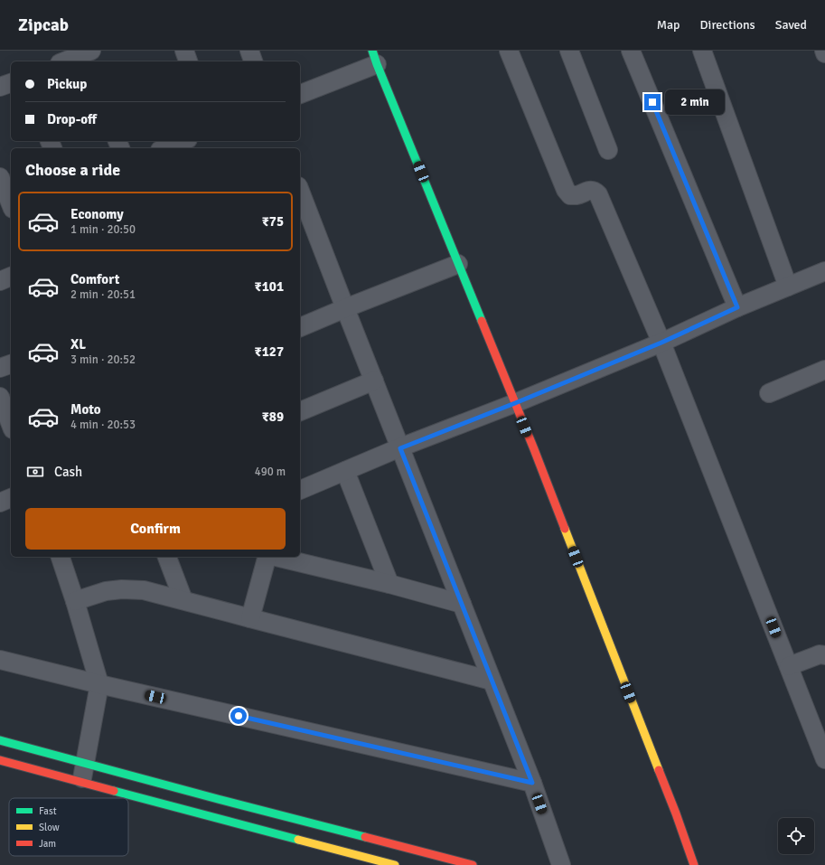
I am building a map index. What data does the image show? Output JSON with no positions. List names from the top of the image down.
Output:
{
  "legend": ["Fast", "Slow", "Jam"],
  "page": {
    "header": "Zipcab",
    "nav": ["Map", "Directions", "Saved"],
    "banner": ["Pickup", "Drop-off"],
    "bubble": "2 min",
    "heading": "Choose a ride",
    "list": [
      {
        "name": "Economy",
        "note": "1 min · 20:50",
        "value": "₹75"
      },
      {
        "name": "Comfort",
        "note": "2 min · 20:51",
        "value": "₹101"
      },
      {
        "name": "XL",
        "note": "3 min · 20:52",
        "value": "₹127"
      },
      {
        "name": "Moto",
        "note": "4 min · 20:53",
        "value": "₹89"
      }
    ],
    "pay": ["Cash", "490 m"],
    "buttons": "Confirm"
  }
}
